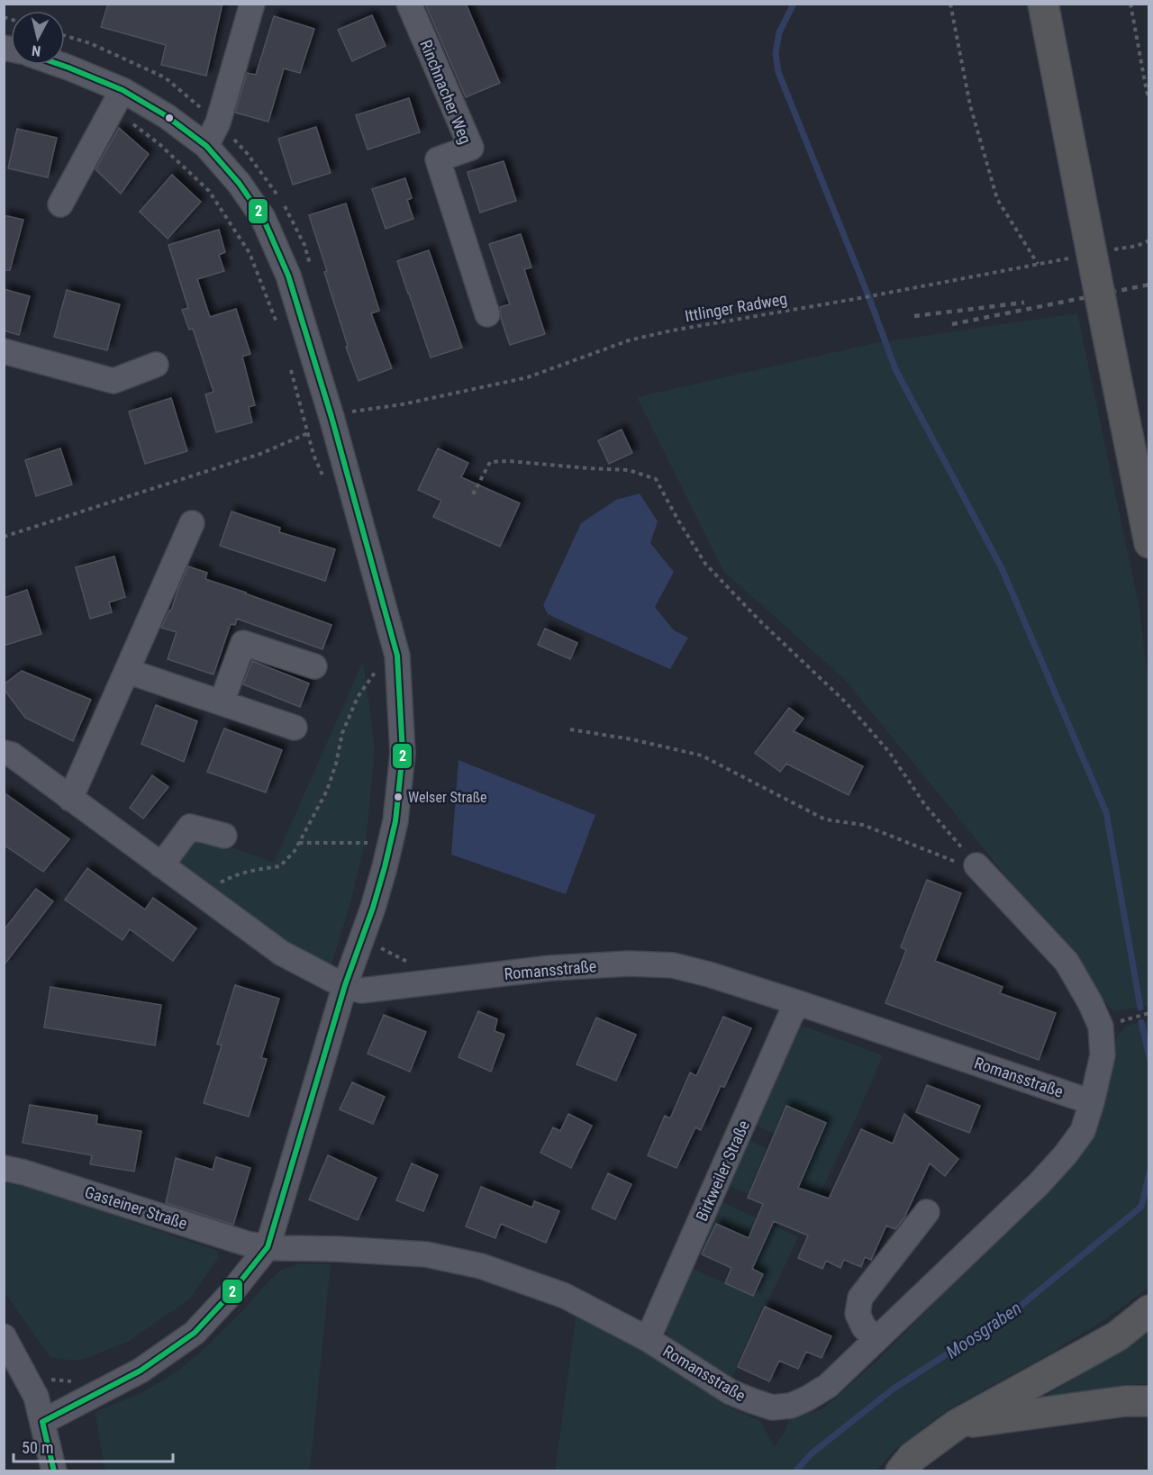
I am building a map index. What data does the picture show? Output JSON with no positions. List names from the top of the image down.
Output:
{
  "streets": {
    "street": [
      "Rinchnacher Weg",
      "Romansstraße",
      "Birkweiler Straße",
      "Gasteiner Straße"
    ],
    "path": ["Ittlinger Radweg"]
  },
  "crossings": [
    ["Romansstraße", "Birkweiler Straße"],
    ["Romansstraße", "Gasteiner Straße"]
  ],
  "water": ["Moosgraben"],
  "places": ["Welser Straße"],
  "lines": ["transit line 2"],
  "scale_bar": "50 m",
  "north": "bottom"
}
